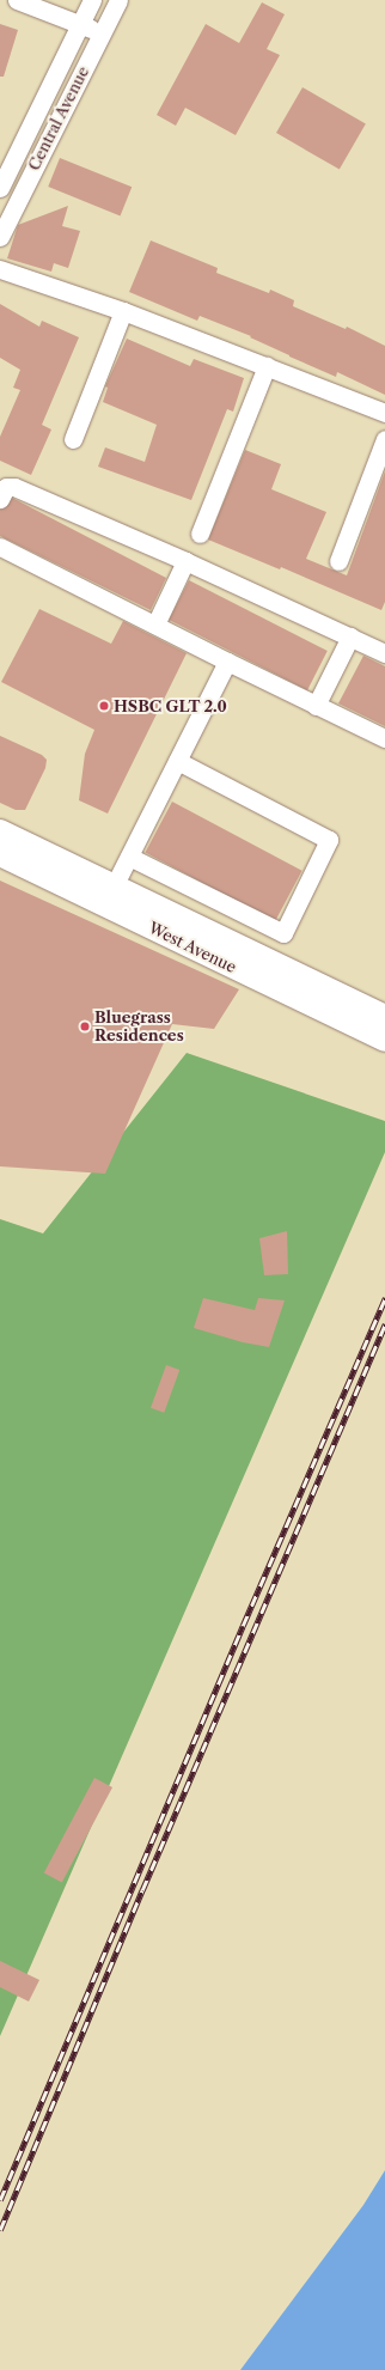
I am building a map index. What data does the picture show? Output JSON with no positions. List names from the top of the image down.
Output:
{
  "streets": {
    "main road": ["West Avenue"],
    "street": ["Central Avenue"]
  },
  "places": ["HSBC GLT 2.0", "Bluegrass Residences"]
}
